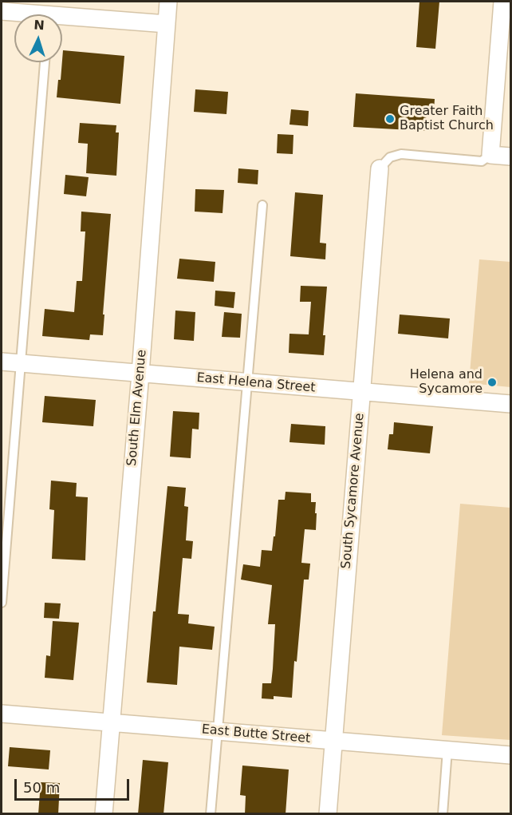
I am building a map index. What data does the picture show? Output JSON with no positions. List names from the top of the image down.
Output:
{
  "streets": {
    "street": [
      "East Helena Street",
      "South Elm Avenue",
      "South Sycamore Avenue",
      "East Butte Street"
    ]
  },
  "crossings": [
    ["East Helena Street", "South Elm Avenue"],
    ["East Helena Street", "South Sycamore Avenue"],
    ["South Elm Avenue", "East Butte Street"],
    ["South Sycamore Avenue", "East Butte Street"]
  ],
  "places": ["Greater Faith Baptist Church", "Helena and Sycamore"],
  "scale_bar": "50 m",
  "north": "top"
}
